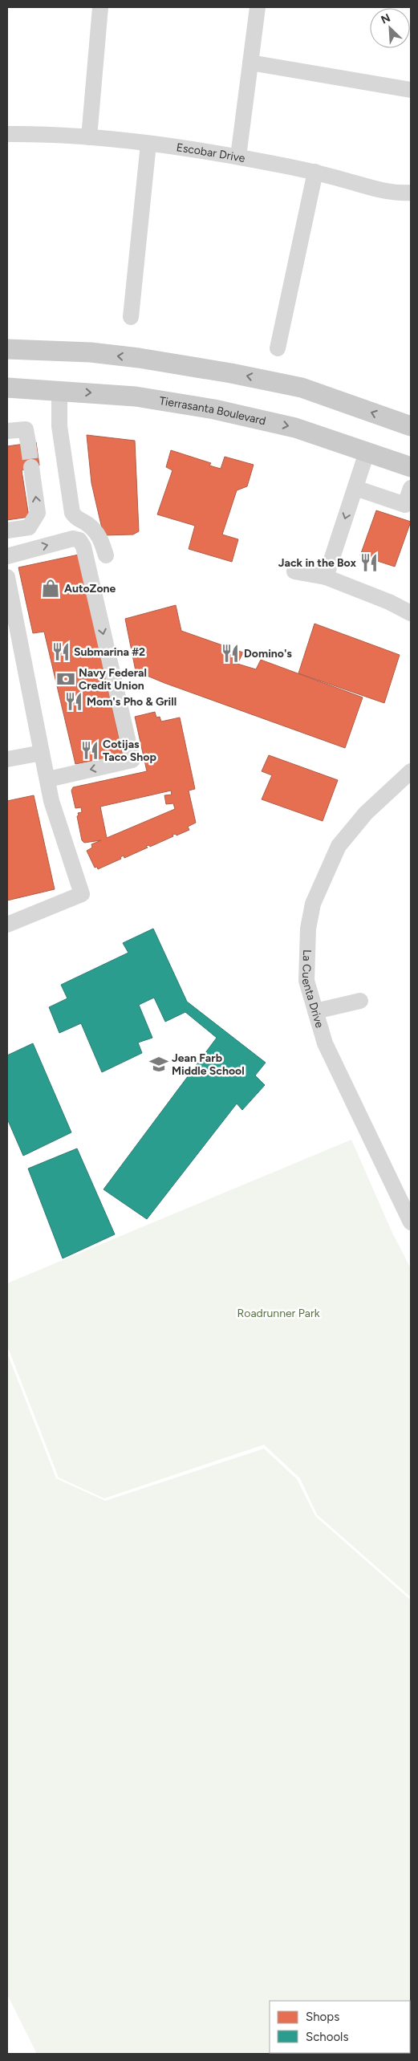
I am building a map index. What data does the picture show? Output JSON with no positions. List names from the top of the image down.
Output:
{
  "streets": {
    "main road": ["Tierrasanta Boulevard"],
    "street": ["Escobar Drive", "La Cuenta Drive"]
  },
  "parks": ["Roadrunner Park"],
  "places": {
    "restaurant": [
      "Jack in the Box",
      "Submarina #2",
      "Domino's",
      "Mom's Pho & Grill",
      "Cotijas Taco Shop"
    ],
    "shop": ["AutoZone"],
    "bank": ["Navy Federal Credit Union"],
    "school or university": ["Jean Farb Middle School"]
  },
  "legend": ["Shops", "Schools"],
  "north": "top left"
}
